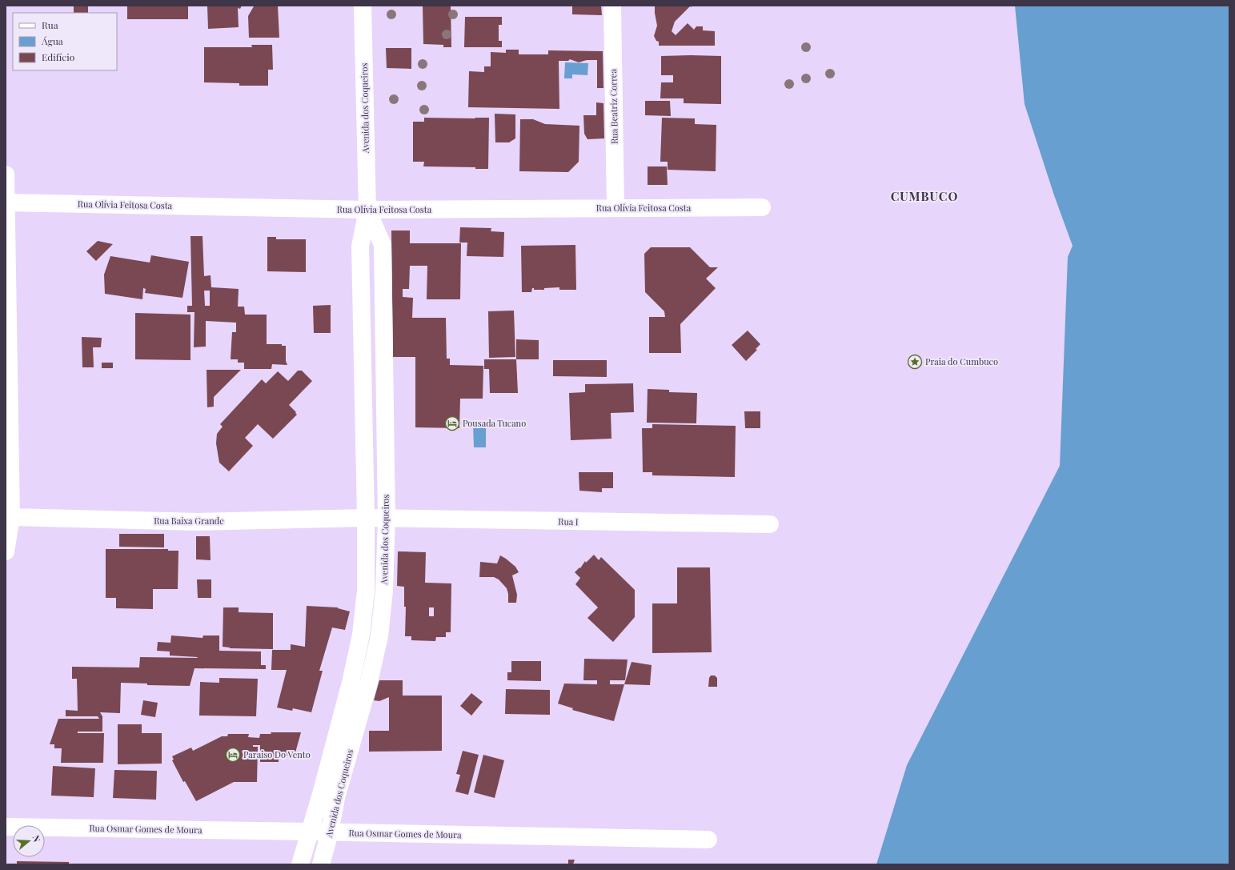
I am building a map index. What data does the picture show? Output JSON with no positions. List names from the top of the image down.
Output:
{
  "streets": {
    "street": [
      "Rua Beatriz Correa",
      "Avenida dos Coqueiros",
      "Rua Olívia Feitosa Costa",
      "Rua Baixa Grande",
      "Rua I",
      "Rua Osmar Gomes de Moura"
    ]
  },
  "crossings": [
    ["Rua Beatriz Correa", "Rua Olívia Feitosa Costa"],
    ["Avenida dos Coqueiros", "Rua Olívia Feitosa Costa"],
    ["Avenida dos Coqueiros", "Rua Baixa Grande"],
    ["Avenida dos Coqueiros", "Rua I"],
    ["Avenida dos Coqueiros", "Rua Osmar Gomes de Moura"],
    ["Rua Baixa Grande", "Rua I"]
  ],
  "districts": ["CUMBUCO"],
  "places": {
    "place": ["Praia do Cumbuco"],
    "hotel": ["Pousada Tucano", "Paraiso Do Vento"]
  },
  "legend": ["Rua", "Água", "Edifício"],
  "north": "right"
}
